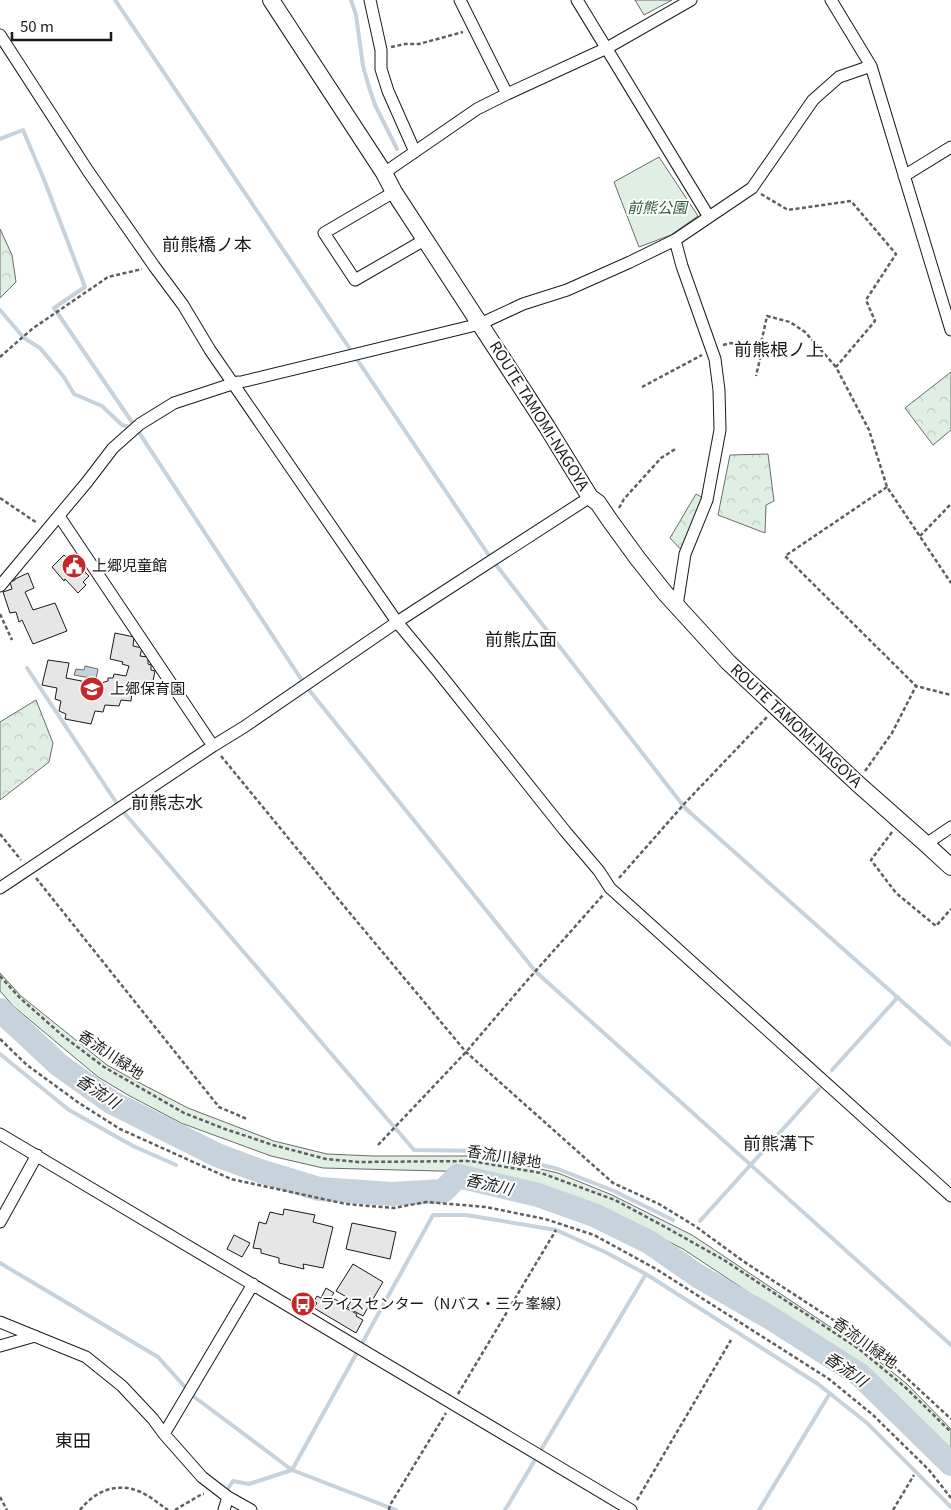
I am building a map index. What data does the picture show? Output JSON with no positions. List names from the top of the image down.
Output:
{
  "streets": {
    "main road": ["ROUTE TAMOMI-NAGOYA"],
    "path": ["香流川緑地"]
  },
  "districts": [
    "前熊橋ノ本",
    "前熊根ノ上",
    "前熊広面",
    "前熊志水",
    "前熊溝下",
    "東田"
  ],
  "water": ["香流川"],
  "parks": ["前熊公園"],
  "places": {
    "public building": ["上郷児童館"],
    "school or university": ["上郷保育園"],
    "bus stop": ["ライスセンター（Nバス・三ヶ峯線）"]
  },
  "scale_bar": "50 m"
}
